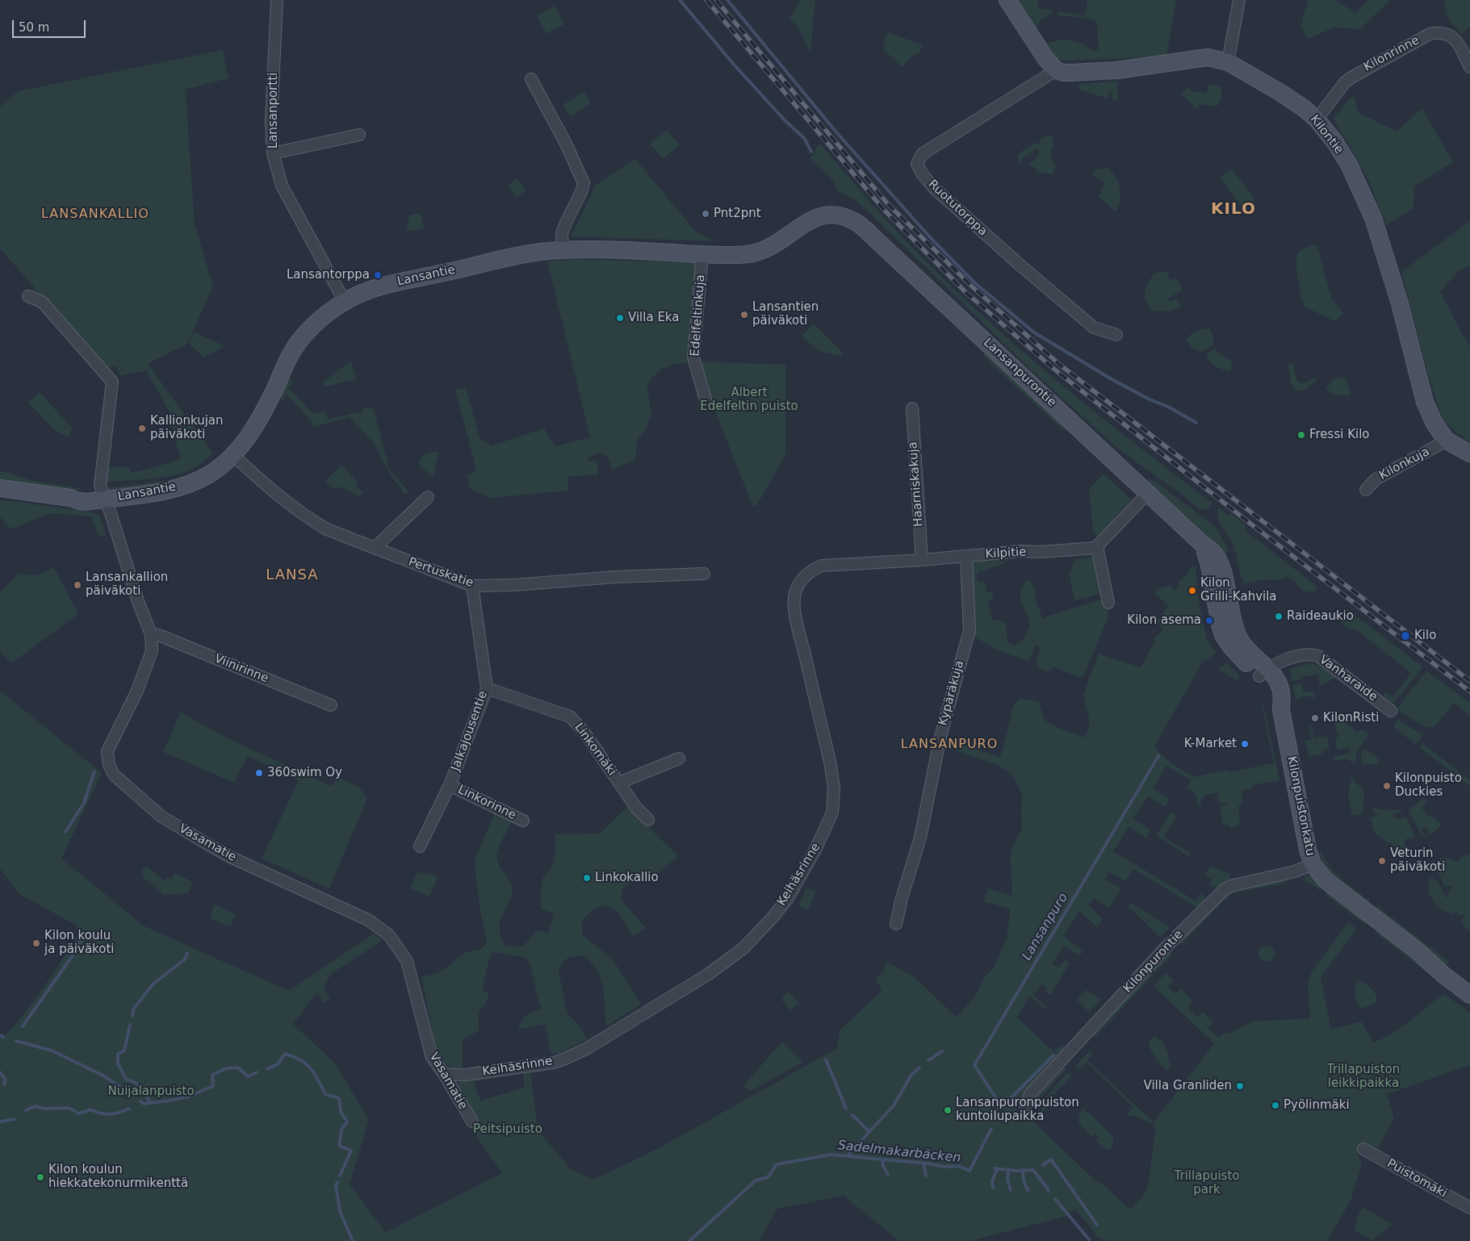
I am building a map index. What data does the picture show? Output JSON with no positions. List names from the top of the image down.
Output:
{
  "streets": {
    "street": [
      "Kilonrinne",
      "Lansanportti",
      "Kilontie",
      "Ruotutorppa",
      "Lansantie",
      "Edelfeltinkuja",
      "Lansanpurontie",
      "Kilonkuja",
      "Haarniskakuja",
      "Kilpitie",
      "Pertuskatie",
      "Viinirinne",
      "Vanharaide",
      "Kypäräkuja",
      "Jalkajousentie",
      "Linkomäki",
      "Linkorinne",
      "Kilonpuistonkatu",
      "Vasamatie",
      "Keihäsrinne",
      "Kilonpurontie",
      "Puistomäki"
    ]
  },
  "crossings": [
    ["Kilonrinne", "Kilontie"],
    ["Lansanportti", "Lansantie"],
    ["Kilontie", "Ruotutorppa"],
    ["Kilontie", "Kilonkuja"],
    ["Lansantie", "Edelfeltinkuja"],
    ["Lansantie", "Lansanpurontie"],
    ["Lansantie", "Pertuskatie"],
    ["Lansantie", "Vasamatie"],
    ["Lansanpurontie", "Vanharaide"],
    ["Lansanpurontie", "Kilonpuistonkatu"],
    ["Haarniskakuja", "Kilpitie"],
    ["Kilpitie", "Kypäräkuja"],
    ["Kilpitie", "Keihäsrinne"],
    ["Pertuskatie", "Jalkajousentie"],
    ["Viinirinne", "Vasamatie"],
    ["Jalkajousentie", "Linkomäki"],
    ["Jalkajousentie", "Linkorinne"],
    ["Kilonpuistonkatu", "Kilonpurontie"],
    ["Vasamatie", "Keihäsrinne"]
  ],
  "districts": [
    "KILO",
    "LANSANKALLIO",
    "LANSA",
    "LANSANPURO"
  ],
  "water": ["Lansanpuro", "Sadelmakarbäcken"],
  "parks": [
    "Albert Edelfeltin puisto",
    "Trillapuiston leikkipaikka",
    "Nuijalanpuisto",
    "Peitsipuisto",
    "Trillapuisto park"
  ],
  "places": [
    "Pnt2pnt",
    "Lansantorppa",
    "Lansantien päiväkoti",
    "Villa Eka",
    "Kallionkujan päiväkoti",
    "Fressi Kilo",
    "Lansankallion päiväkoti",
    "Kilon Grilli-Kahvila",
    "Raideaukio",
    "Kilon asema",
    "Kilo",
    "KilonRisti",
    "K-Market",
    "360swim Oy",
    "Kilonpuisto Duckies",
    "Veturin päiväkoti",
    "Linkokallio",
    "Kilon koulu ja päiväkoti",
    "Villa Granliden",
    "Pyölinmäki",
    "Lansanpuronpuiston kuntoilupaikka",
    "Kilon koulun hiekkatekonurmikenttä"
  ],
  "scale_bar": "50 m"
}
